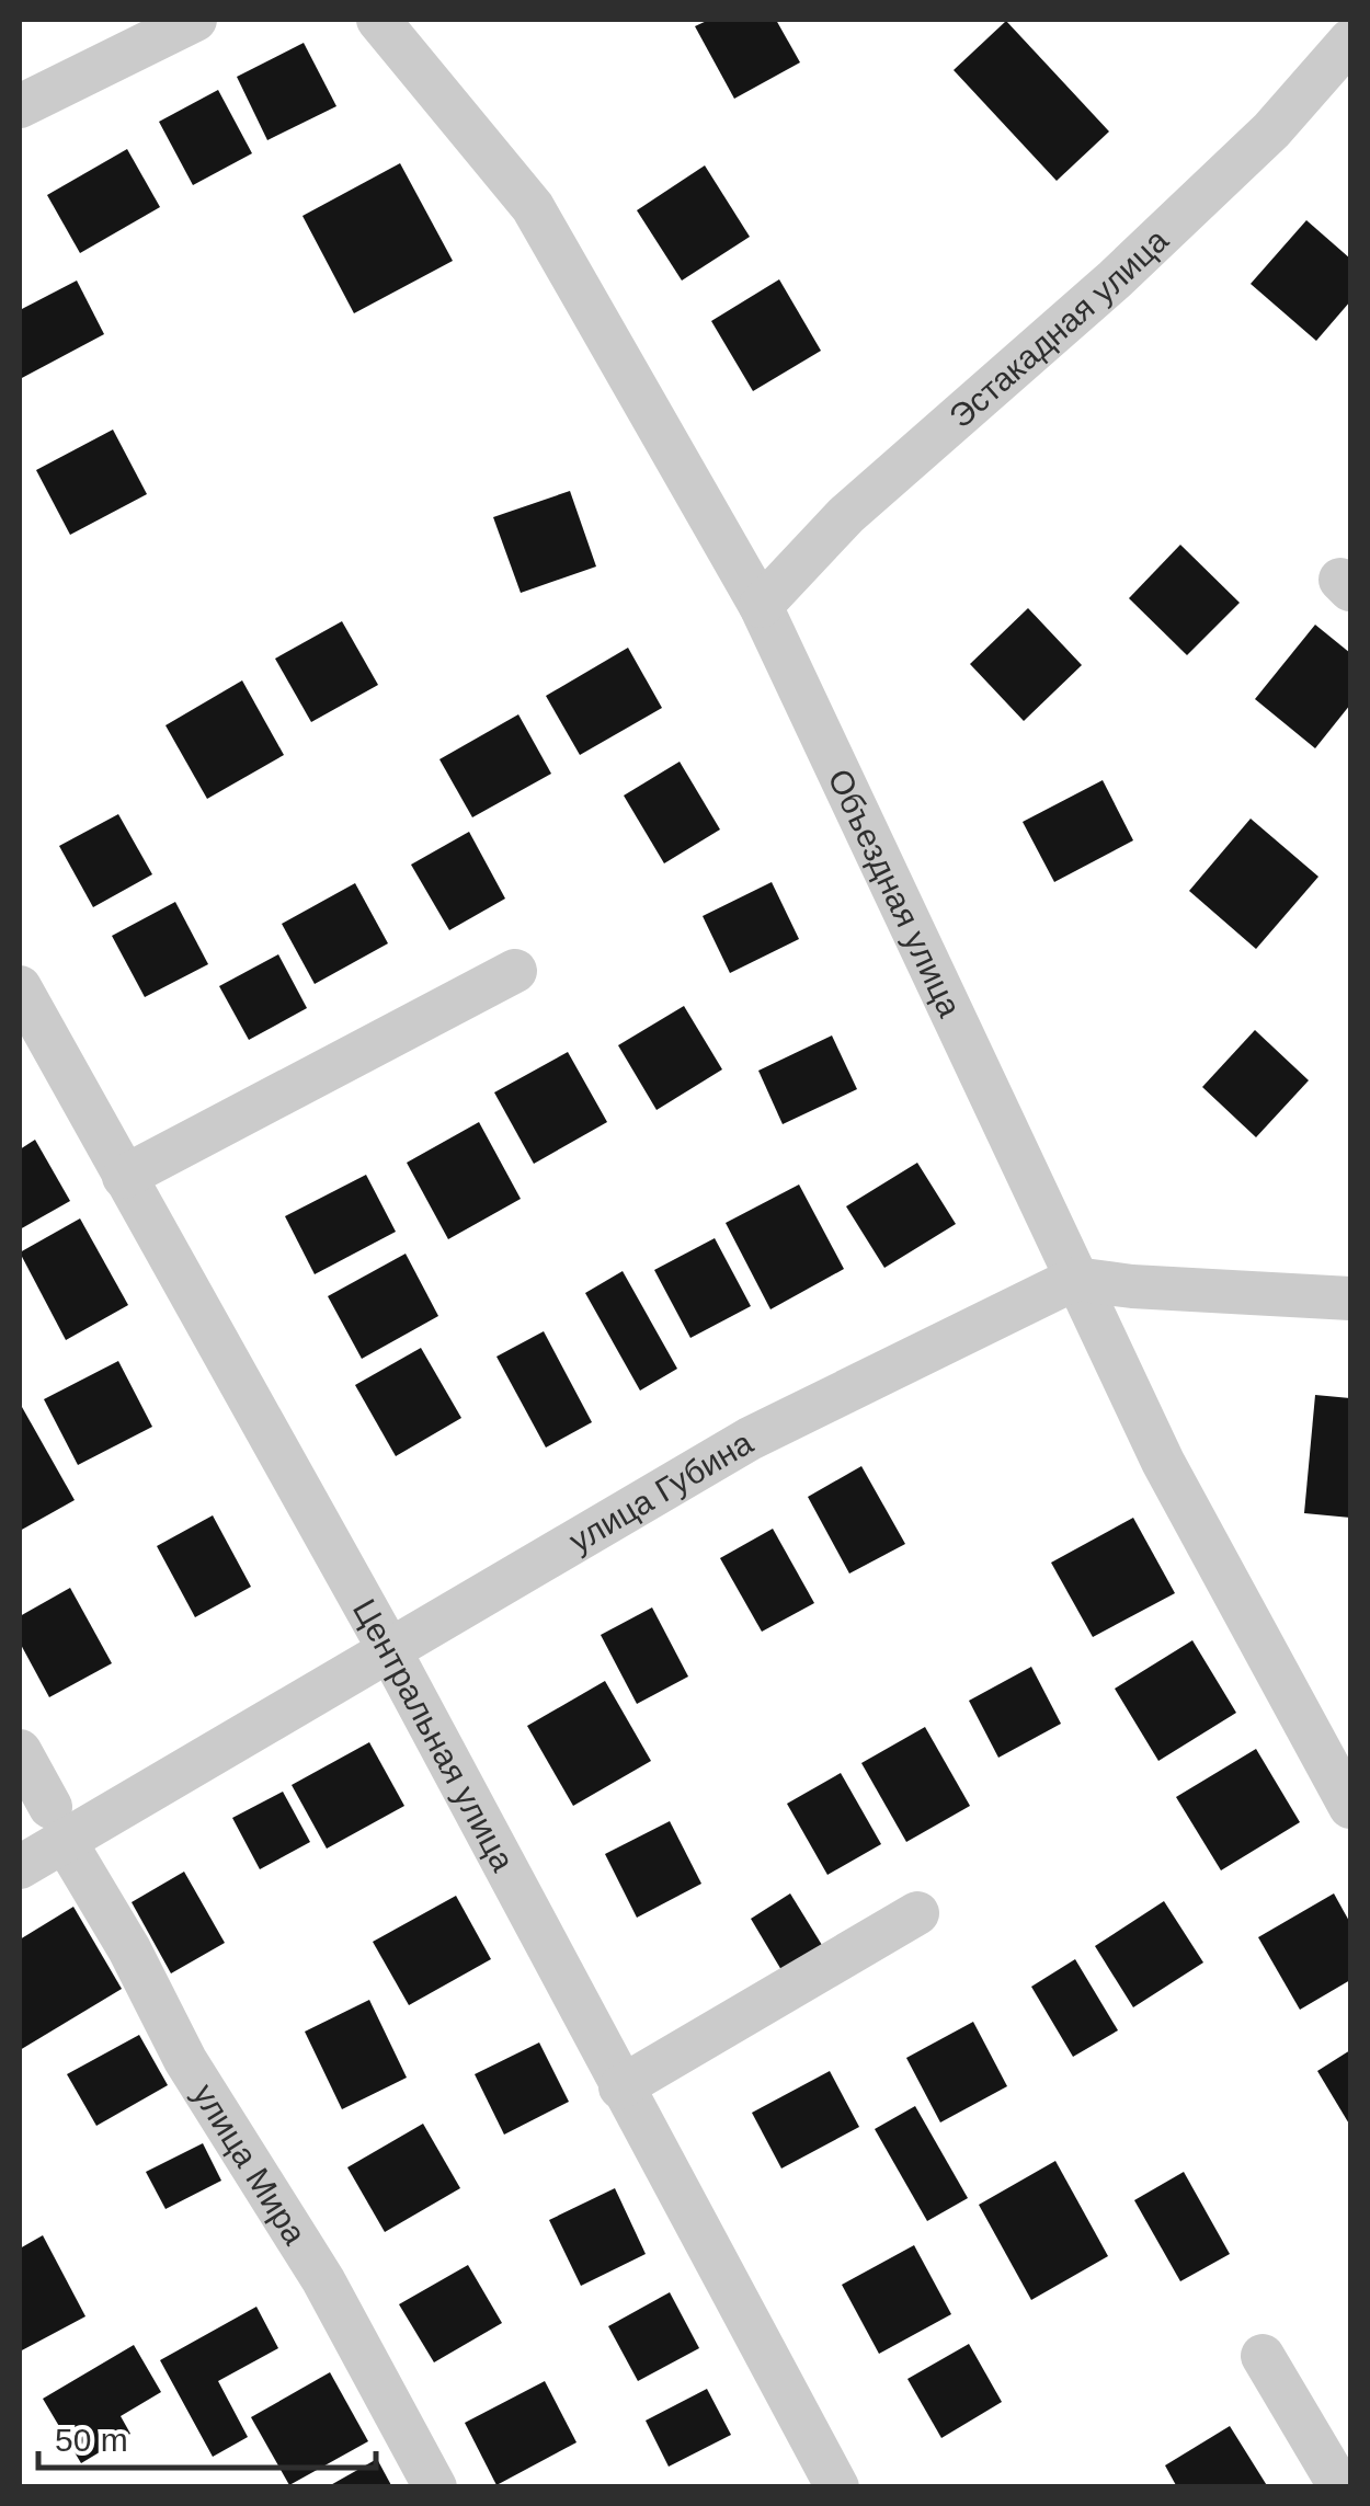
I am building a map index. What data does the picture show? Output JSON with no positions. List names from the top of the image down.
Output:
{
  "streets": {
    "street": [
      "Эстакадная улица",
      "Объездная улица",
      "улица Губина",
      "Центральная улица",
      "улица Мира"
    ]
  },
  "crossings": [
    ["Эстакадная улица", "Объездная улица"],
    ["Объездная улица", "улица Губина"],
    ["улица Губина", "Центральная улица"],
    ["улица Губина", "улица Мира"]
  ],
  "scale_bar": "50 m"
}
